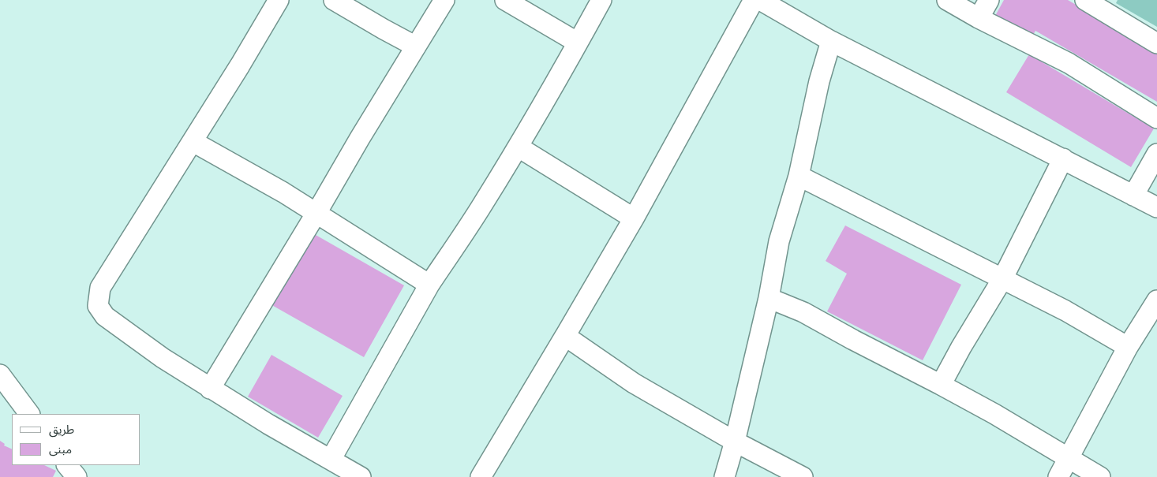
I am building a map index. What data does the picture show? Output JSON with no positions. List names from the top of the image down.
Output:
{
  "legend": ["طريق", "مبنى"]
}
